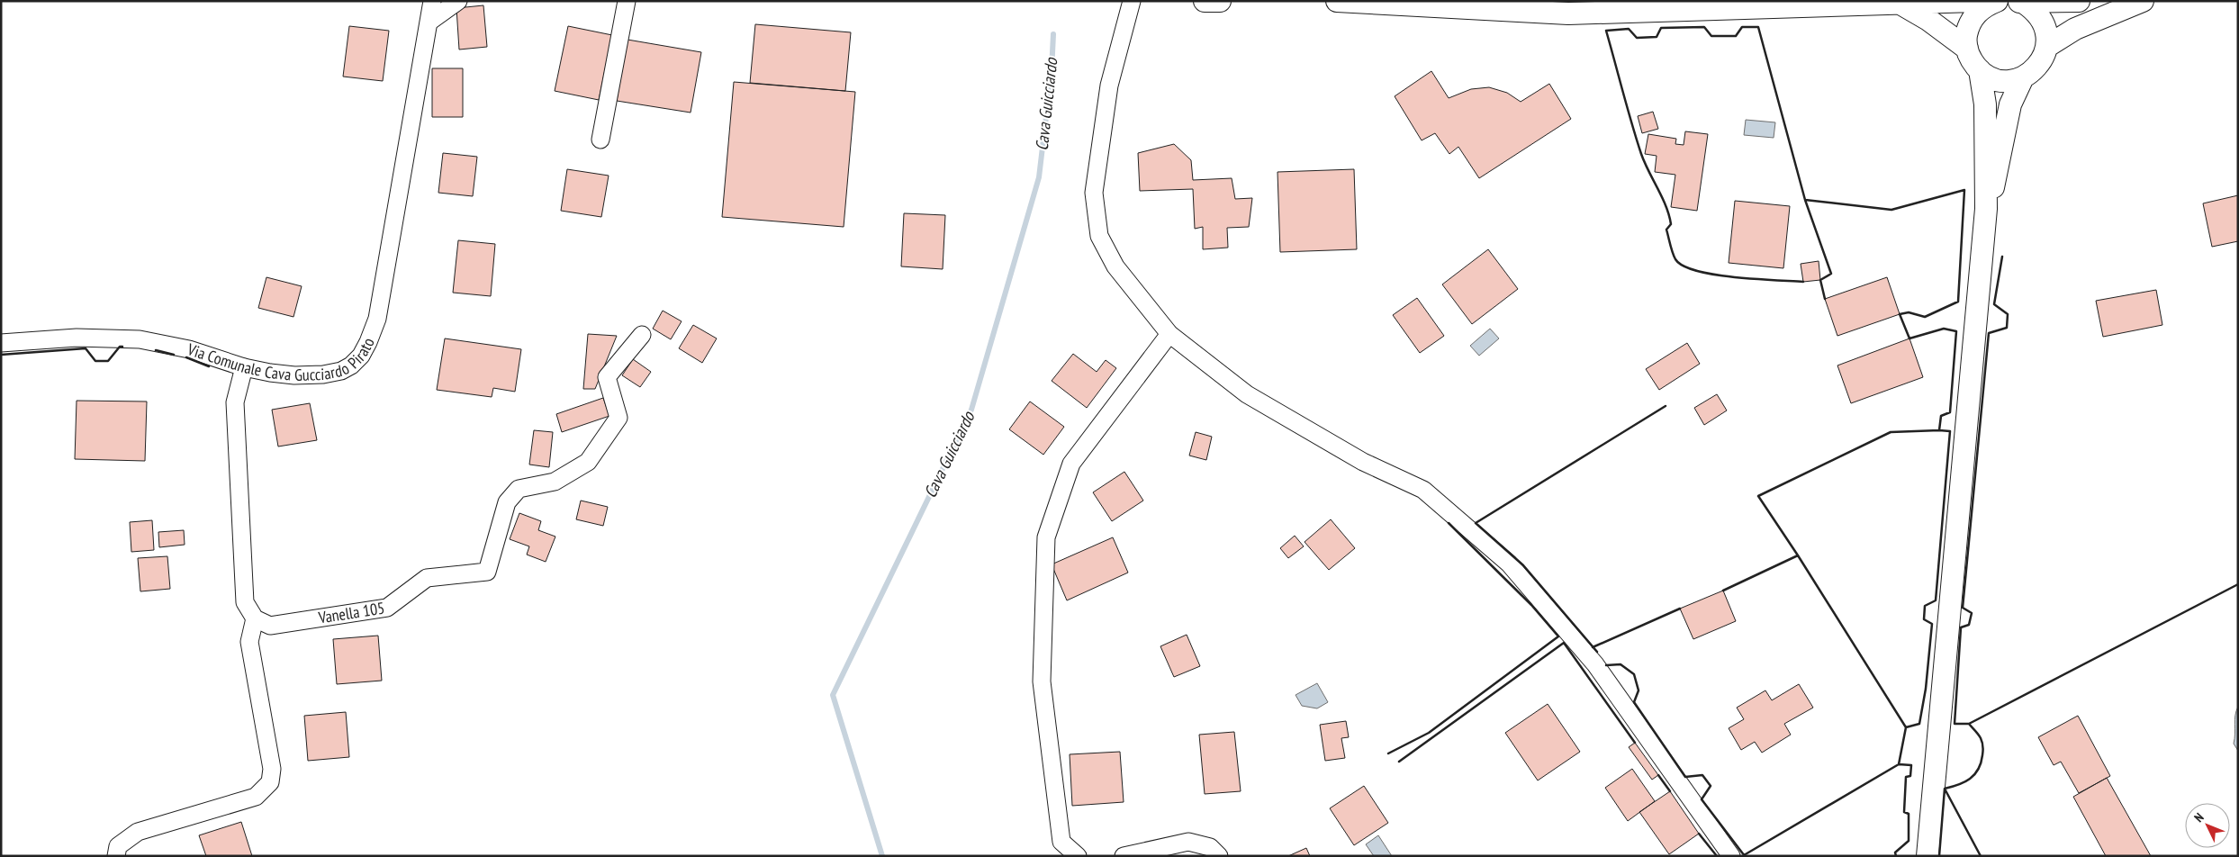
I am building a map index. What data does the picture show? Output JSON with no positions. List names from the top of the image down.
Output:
{
  "streets": {
    "street": ["Via Comunale Cava Gucciardo Pirato", "Vanella 105"]
  },
  "water": ["Cava Guicciardo"],
  "north": "top left"
}
